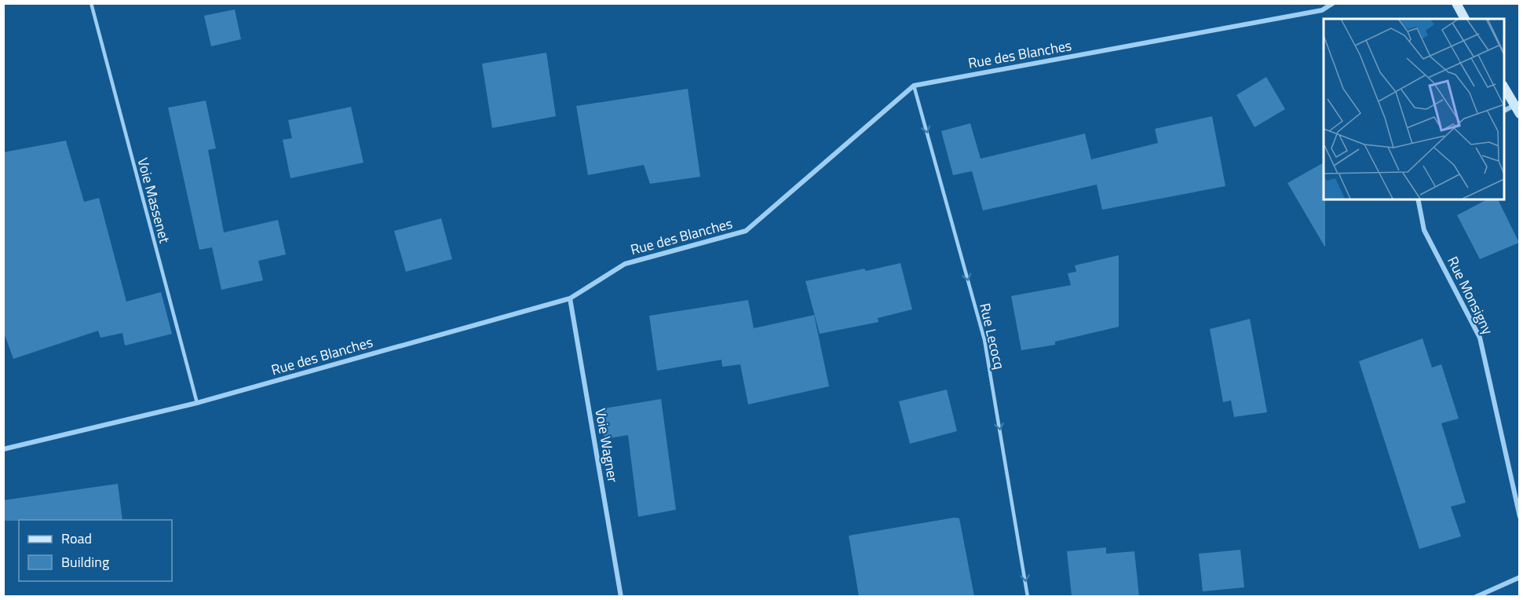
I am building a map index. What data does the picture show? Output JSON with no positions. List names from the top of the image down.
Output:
{
  "streets": {
    "street": ["Rue des Blanches", "Rue Monsigny", "Voie Wagner"],
    "lane": ["Voie Massenet", "Rue Lecocq"]
  },
  "crossings": [
    ["Rue des Blanches", "Voie Massenet"],
    ["Rue des Blanches", "Rue Lecocq"],
    ["Rue des Blanches", "Voie Wagner"]
  ],
  "one_way": ["Rue Lecocq"],
  "legend": ["Road", "Building"]
}
